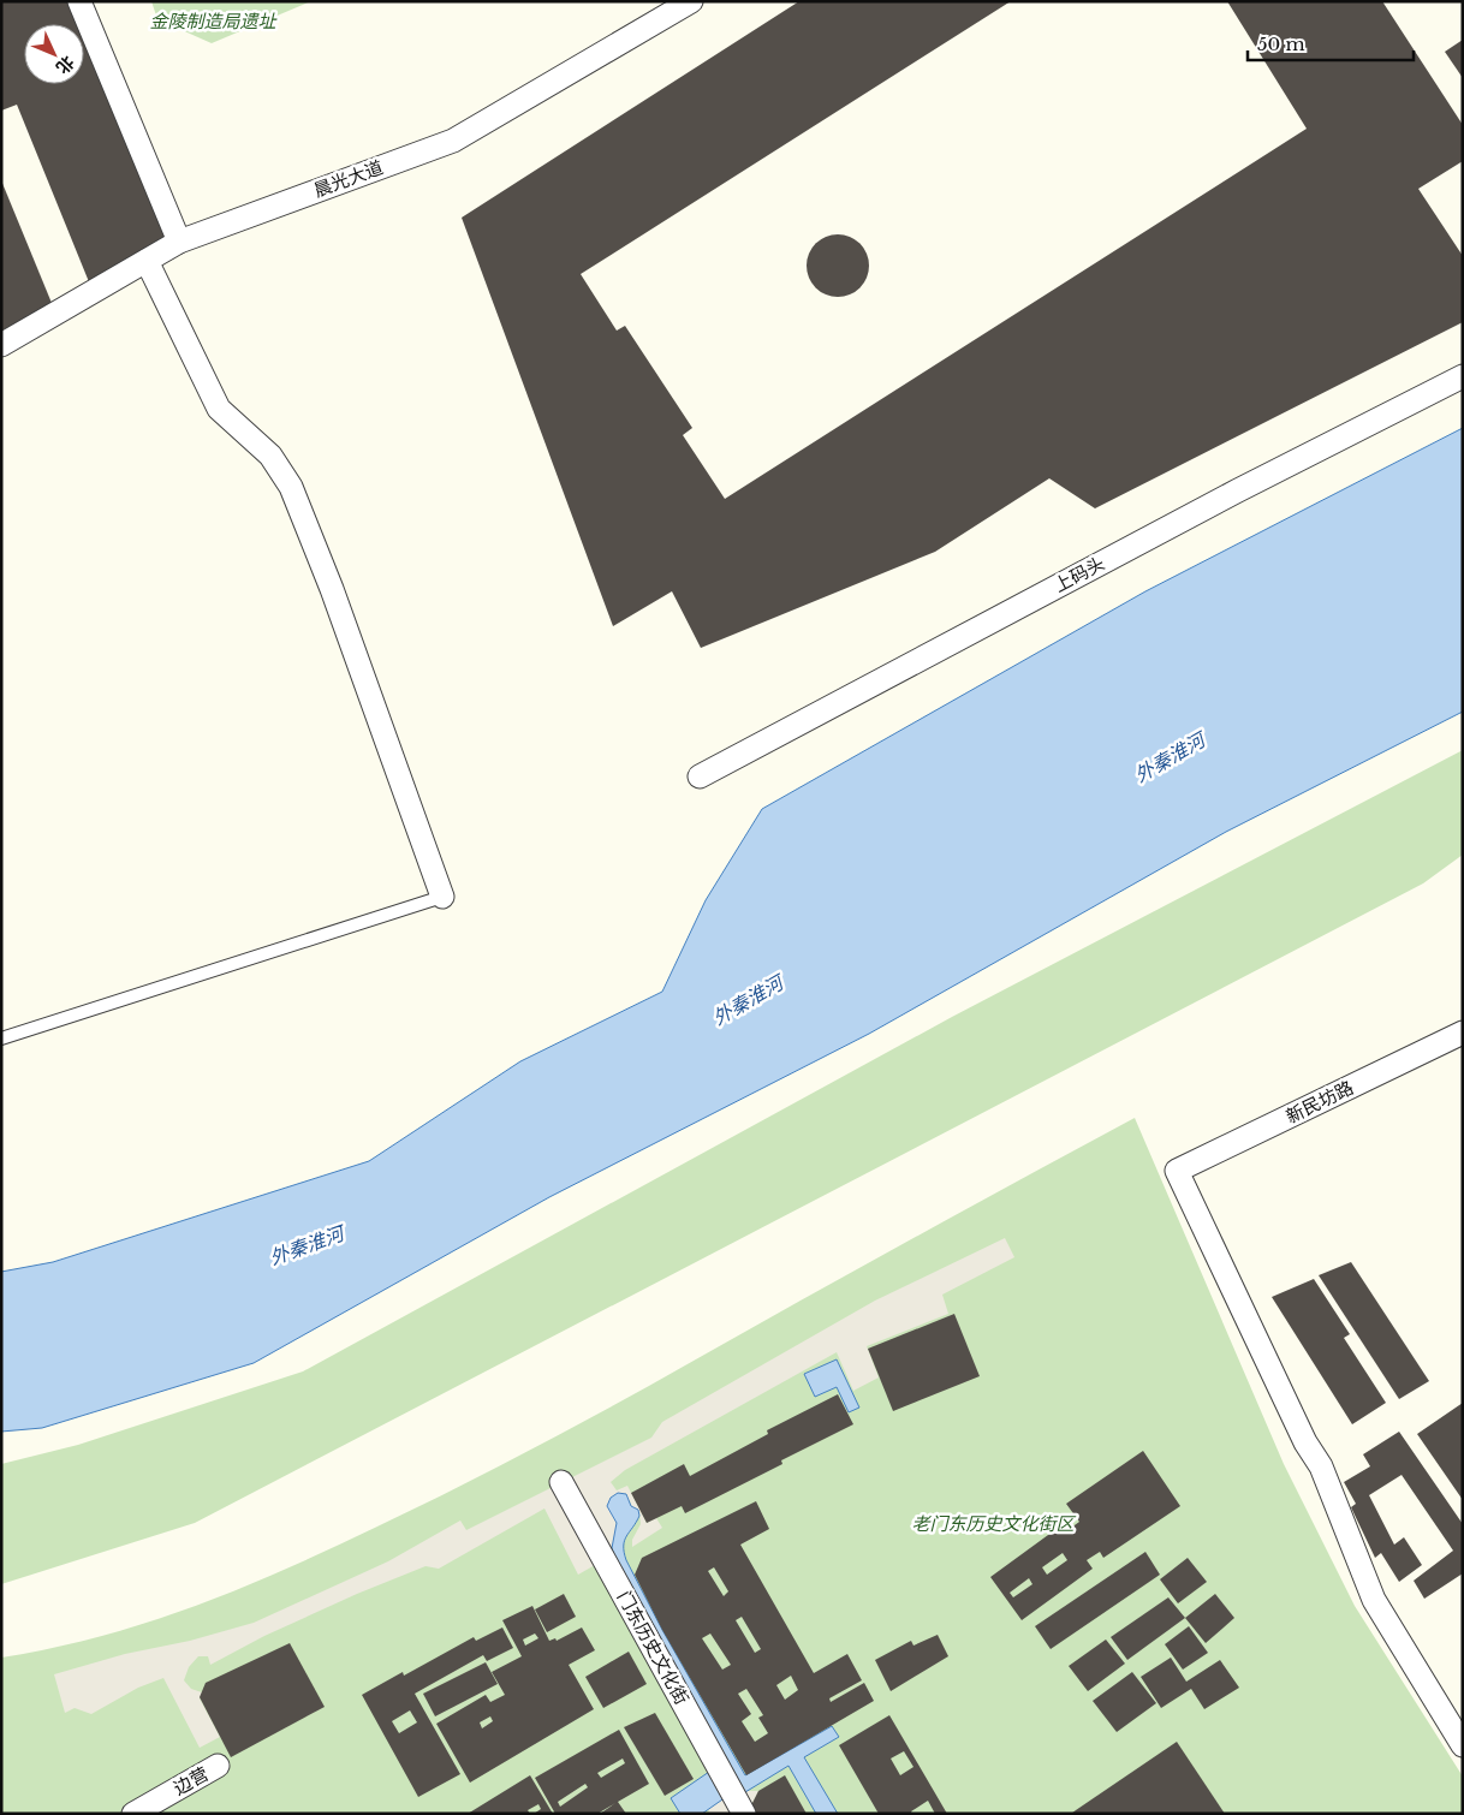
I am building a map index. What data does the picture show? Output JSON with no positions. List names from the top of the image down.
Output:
{
  "streets": {
    "street": [
      "晨光大道",
      "上码头",
      "新民坊路",
      "门东历史文化街",
      "边营"
    ]
  },
  "water": ["外秦淮河"],
  "parks": ["金陵制造局遗址", "老门东历史文化街区"],
  "scale_bar": "50 m",
  "north": "bottom right"
}
